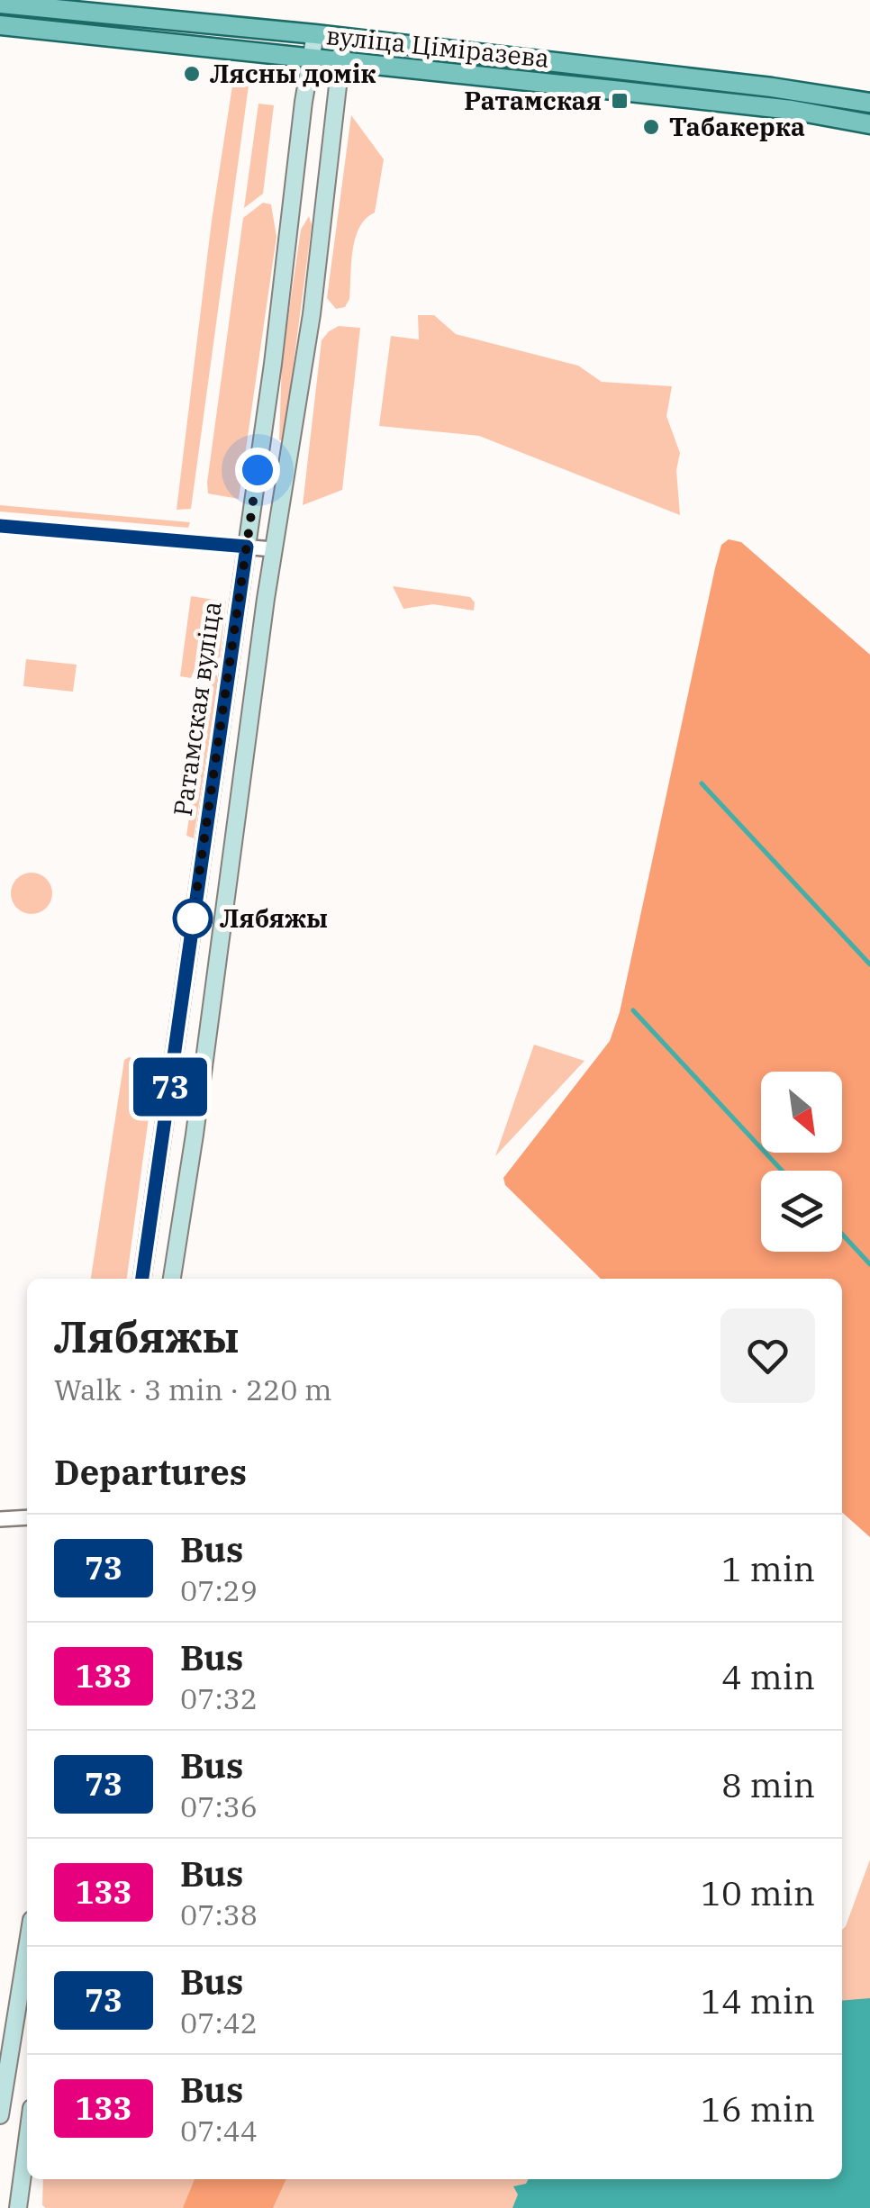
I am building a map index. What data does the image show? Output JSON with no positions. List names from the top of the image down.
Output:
{
  "streets": {
    "main road": ["вуліца Ціміразева", "Ратамская вуліца"]
  },
  "crossings": [
    ["вуліца Ціміразева", "Ратамская вуліца"]
  ],
  "places": {
    "other": ["Лясны домік", "Табакерка", "Лябяжы"],
    "transit": ["Ратамская"]
  },
  "lines": ["bus line 73"],
  "north": "bottom right",
  "page": {
    "on_map": "73",
    "heading": [
      ["Лябяжы", "Walk · 3 min · 220 m"],
      "Departures"
    ],
    "list": [
      {
        "mark": "73",
        "name": "Bus",
        "note": "07:29",
        "value": "1 min"
      },
      {
        "mark": "133",
        "name": "Bus",
        "note": "07:32",
        "value": "4 min"
      },
      {
        "mark": "73",
        "name": "Bus",
        "note": "07:36",
        "value": "8 min"
      },
      {
        "mark": "133",
        "name": "Bus",
        "note": "07:38",
        "value": "10 min"
      },
      {
        "mark": "73",
        "name": "Bus",
        "note": "07:42",
        "value": "14 min"
      },
      {
        "mark": "133",
        "name": "Bus",
        "note": "07:44",
        "value": "16 min"
      }
    ]
  }
}
